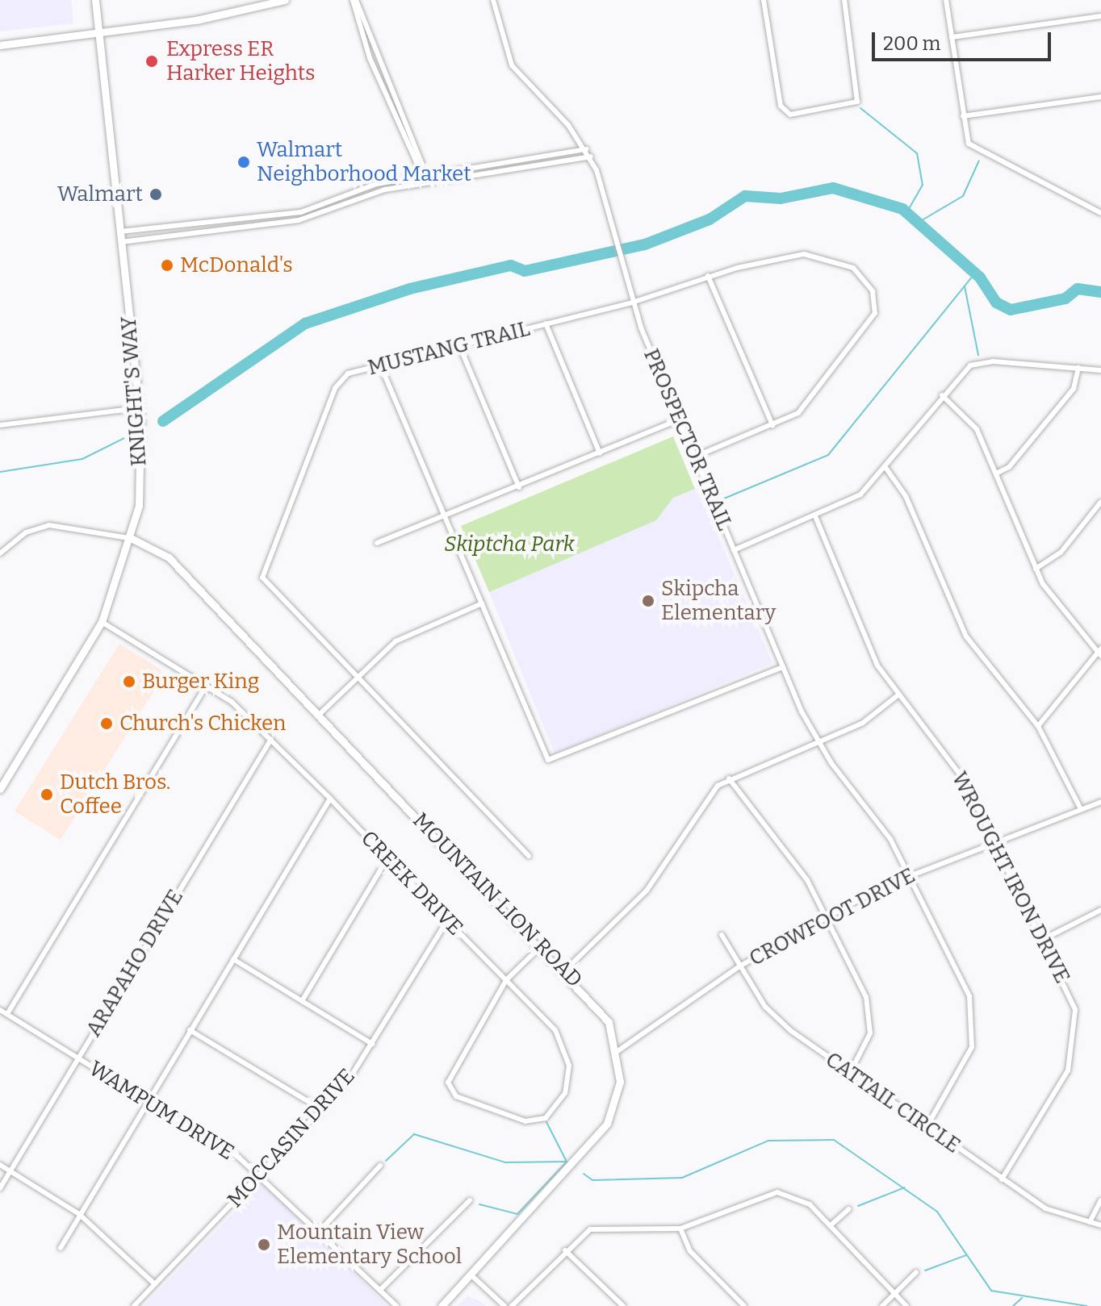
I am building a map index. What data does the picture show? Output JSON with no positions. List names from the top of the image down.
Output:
{
  "streets": {
    "street": [
      "MUSTANG TRAIL",
      "KNIGHT'S WAY",
      "PROSPECTOR TRAIL",
      "WROUGHT IRON DRIVE",
      "CREEK DRIVE",
      "MOUNTAIN LION ROAD",
      "CROWFOOT DRIVE",
      "ARAPAHO DRIVE",
      "CATTAIL CIRCLE",
      "WAMPUM DRIVE",
      "MOCCASIN DRIVE"
    ]
  },
  "crossings": [
    ["MUSTANG TRAIL", "PROSPECTOR TRAIL"],
    ["KNIGHT'S WAY", "CREEK DRIVE"],
    ["KNIGHT'S WAY", "MOUNTAIN LION ROAD"],
    ["PROSPECTOR TRAIL", "CROWFOOT DRIVE"],
    ["PROSPECTOR TRAIL", "CATTAIL CIRCLE"],
    ["WROUGHT IRON DRIVE", "CROWFOOT DRIVE"],
    ["WROUGHT IRON DRIVE", "CATTAIL CIRCLE"],
    ["CREEK DRIVE", "ARAPAHO DRIVE"],
    ["CREEK DRIVE", "MOCCASIN DRIVE"],
    ["MOUNTAIN LION ROAD", "CROWFOOT DRIVE"],
    ["CROWFOOT DRIVE", "CATTAIL CIRCLE"],
    ["ARAPAHO DRIVE", "WAMPUM DRIVE"],
    ["WAMPUM DRIVE", "MOCCASIN DRIVE"]
  ],
  "parks": ["Skiptcha Park"],
  "places": [
    "Express ER Harker Heights",
    "Walmart Neighborhood Market",
    "Walmart",
    "McDonald's",
    "Skipcha Elementary",
    "Burger King",
    "Church's Chicken",
    "Dutch Bros. Coffee",
    "Mountain View Elementary School"
  ],
  "scale_bar": "200 m"
}
